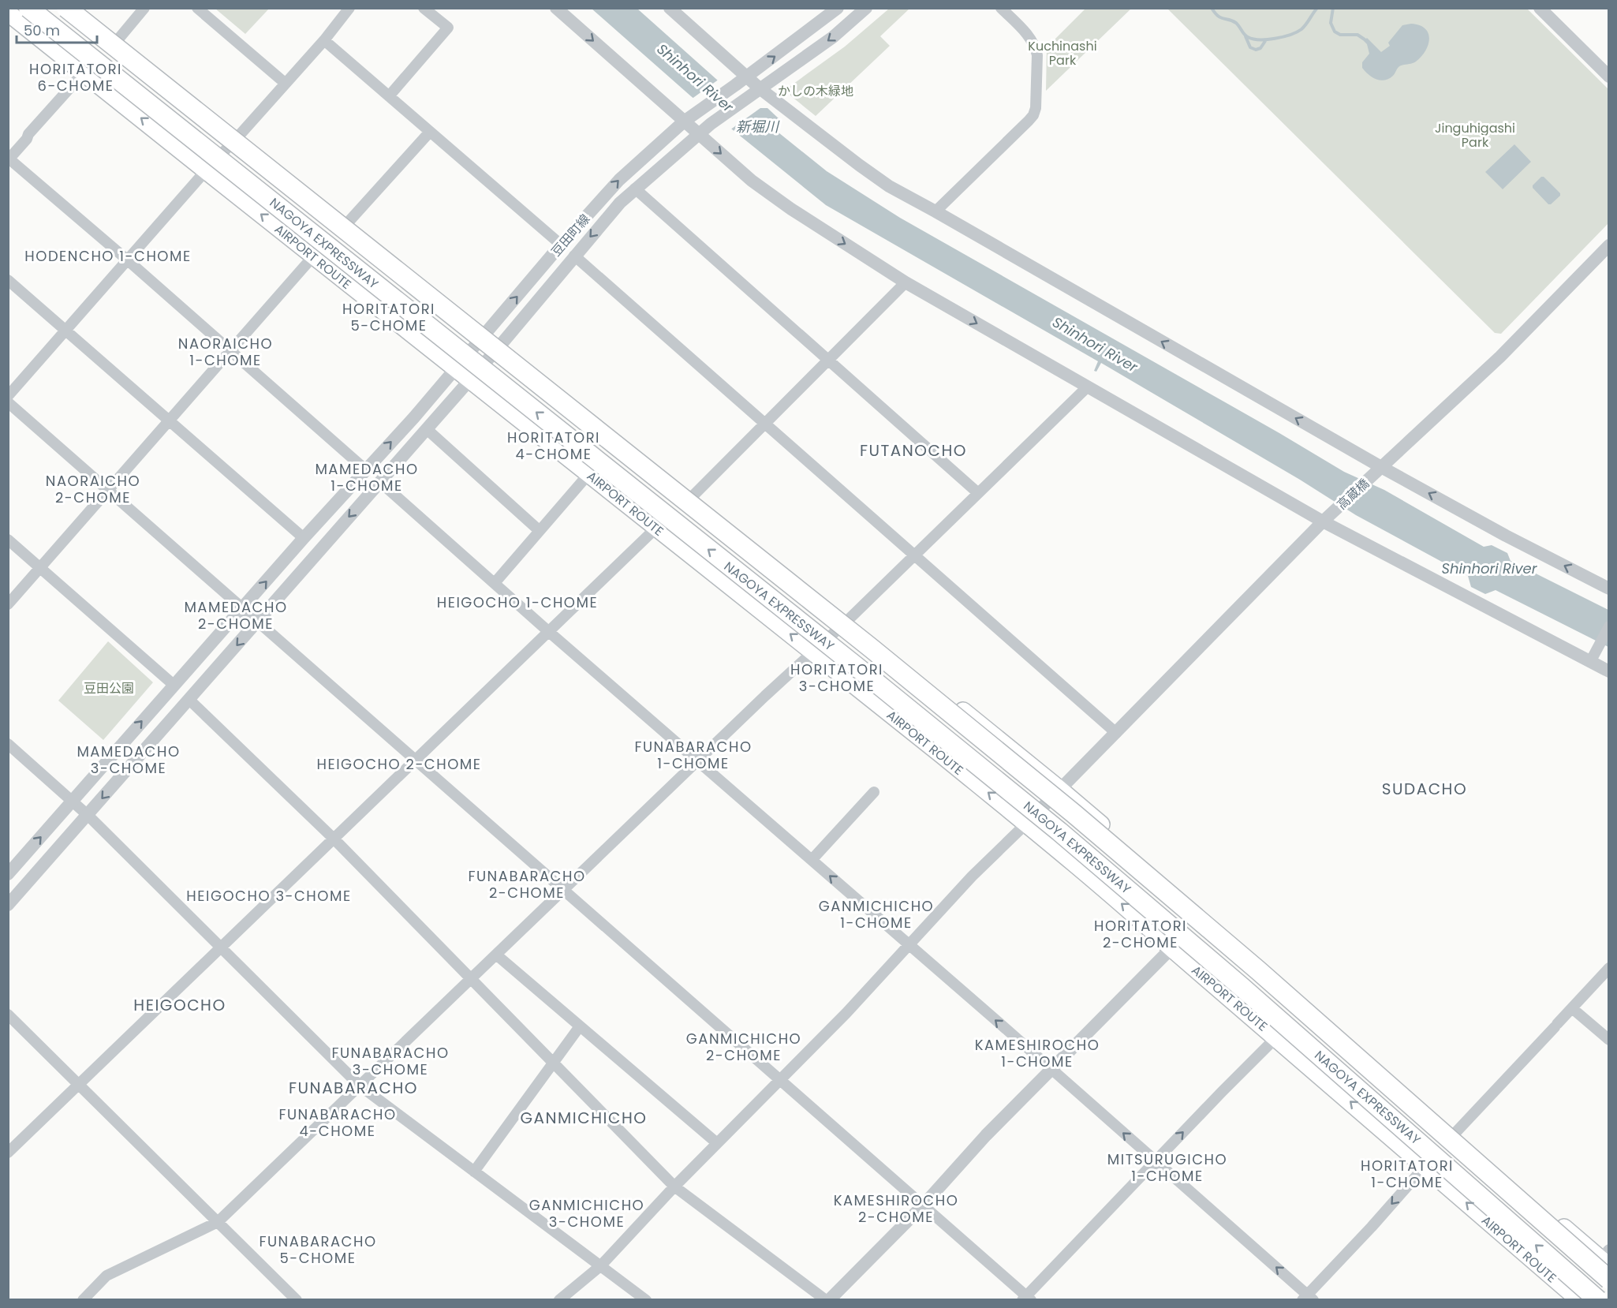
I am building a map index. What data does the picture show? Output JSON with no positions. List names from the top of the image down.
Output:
{
  "streets": {
    "highway": ["NAGOYA EXPRESSWAY"],
    "main road": ["AIRPORT ROUTE"],
    "street": ["豆田町線", "高蔵橋"]
  },
  "crossings": [
    ["豆田町線", "AIRPORT ROUTE"],
    ["AIRPORT ROUTE", "高蔵橋"]
  ],
  "districts": [
    "HORITATORI 6-CHOME",
    "HODENCHO 1-CHOME",
    "HORITATORI 5-CHOME",
    "NAORAICHO 1-CHOME",
    "HORITATORI 4-CHOME",
    "FUTANOCHO",
    "MAMEDACHO 1-CHOME",
    "NAORAICHO 2-CHOME",
    "HEIGOCHO 1-CHOME",
    "MAMEDACHO 2-CHOME",
    "HORITATORI 3-CHOME",
    "FUNABARACHO 1-CHOME",
    "MAMEDACHO 3-CHOME",
    "HEIGOCHO 2-CHOME",
    "SUDACHO",
    "FUNABARACHO 2-CHOME",
    "HEIGOCHO 3-CHOME",
    "GANMICHICHO 1-CHOME",
    "HORITATORI 2-CHOME",
    "HEIGOCHO",
    "GANMICHICHO 2-CHOME",
    "KAMESHIROCHO 1-CHOME",
    "FUNABARACHO 3-CHOME",
    "FUNABARACHO",
    "FUNABARACHO 4-CHOME",
    "GANMICHICHO",
    "MITSURUGICHO 1-CHOME",
    "HORITATORI 1-CHOME",
    "KAMESHIROCHO 2-CHOME",
    "GANMICHICHO 3-CHOME",
    "FUNABARACHO 5-CHOME"
  ],
  "water": ["Shinhori River", "新堀川"],
  "parks": [
    "Kuchinashi Park",
    "かしの木緑地",
    "Jinguhigashi Park",
    "豆田公園"
  ],
  "scale_bar": "50 m"
}
